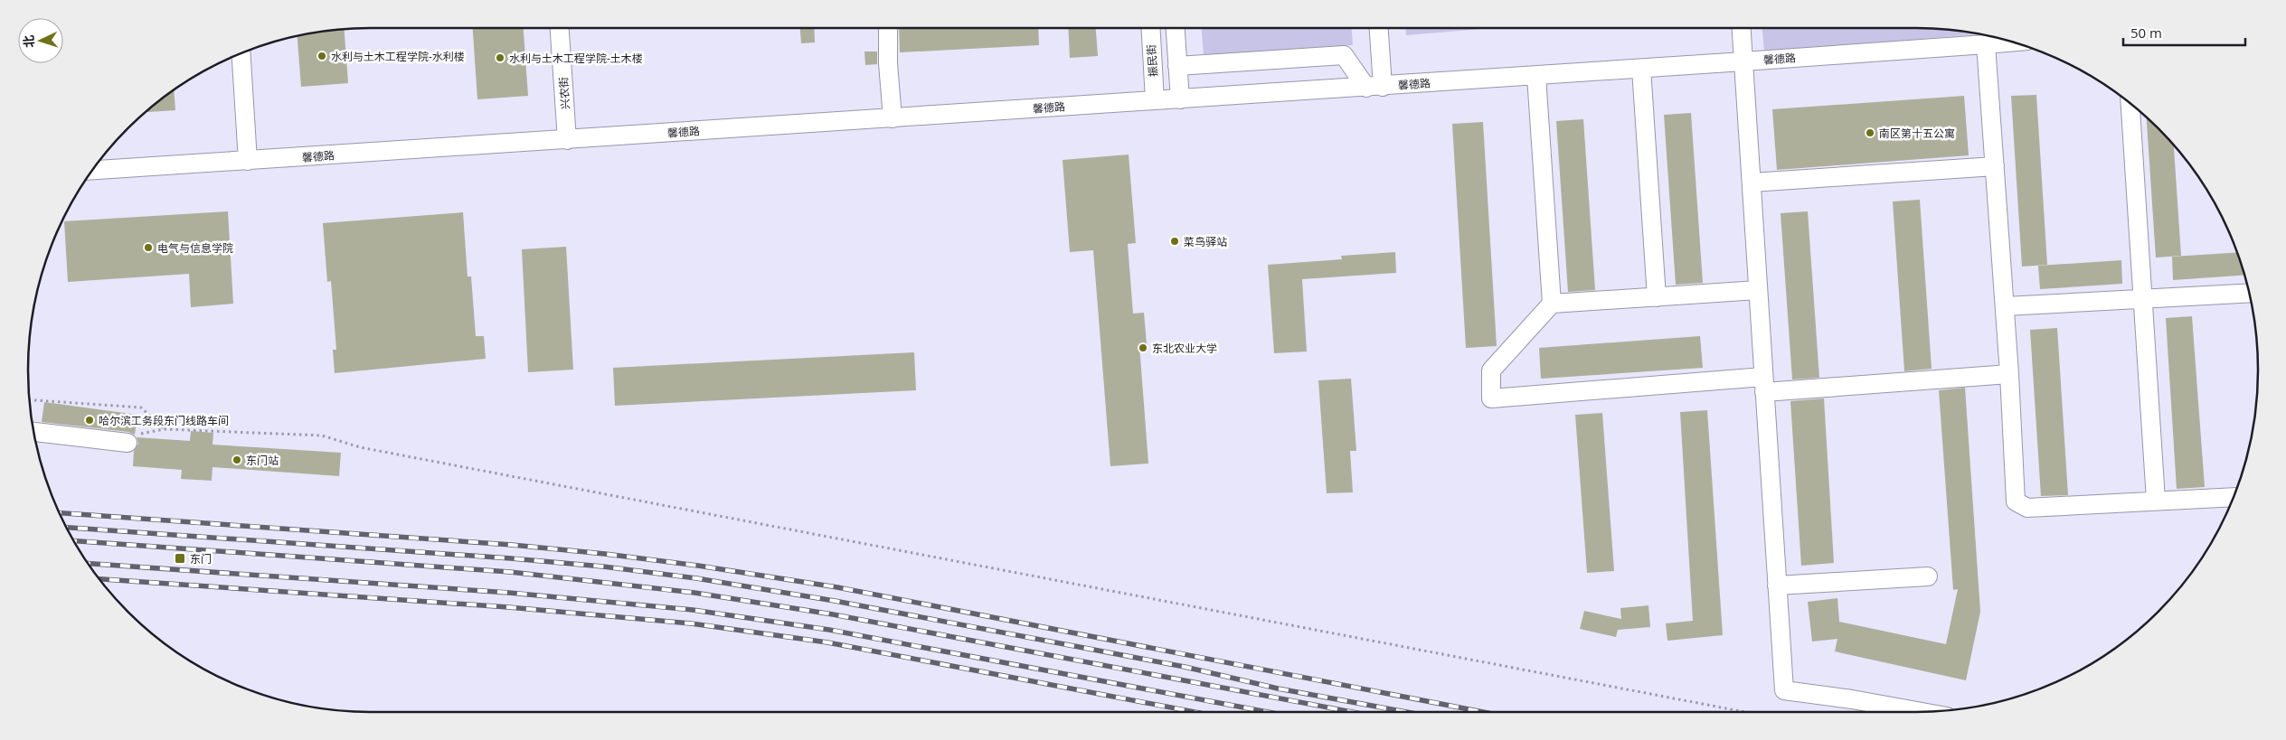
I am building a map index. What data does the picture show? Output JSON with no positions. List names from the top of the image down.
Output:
{
  "streets": {
    "street": ["馨德路", "振民街", "兴农街"]
  },
  "crossings": [
    ["馨德路", "振民街"],
    ["馨德路", "兴农街"]
  ],
  "places": {
    "other": [
      "水利与土木工程学院-水利楼",
      "水利与土木工程学院-土木楼",
      "南区第十五公寓",
      "菜鸟驿站",
      "电气与信息学院",
      "东北农业大学",
      "哈尔滨工务段东门线路车间",
      "东门站"
    ],
    "transit": ["东门"]
  },
  "scale_bar": "50 m",
  "north": "left"
}
